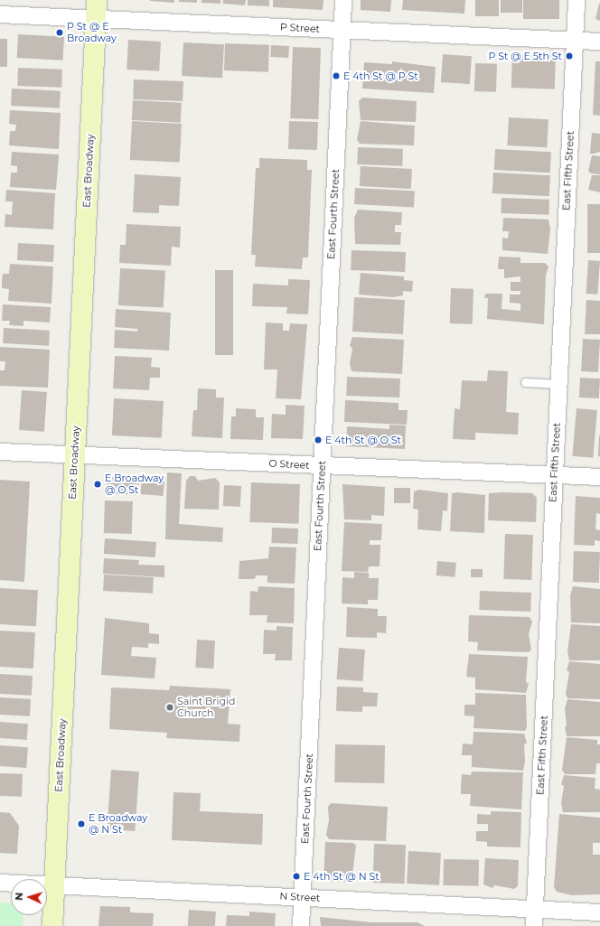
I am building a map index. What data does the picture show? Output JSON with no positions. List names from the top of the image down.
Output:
{
  "streets": {
    "main road": ["East Broadway"],
    "street": [
      "P Street",
      "East Fifth Street",
      "East Fourth Street",
      "O Street",
      "N Street"
    ]
  },
  "crossings": [
    ["P Street", "East Broadway"],
    ["P Street", "East Fifth Street"],
    ["P Street", "East Fourth Street"],
    ["East Broadway", "O Street"],
    ["East Broadway", "N Street"],
    ["East Fifth Street", "O Street"],
    ["East Fifth Street", "N Street"],
    ["East Fourth Street", "O Street"],
    ["East Fourth Street", "N Street"]
  ],
  "places": [
    "P St @ E Broadway",
    "P St @ E 5th St",
    "E 4th St @ P St",
    "E 4th St @ O St",
    "E Broadway @ O St",
    "Saint Brigid Church",
    "E Broadway @ N St",
    "E 4th St @ N St"
  ],
  "north": "left"
}
